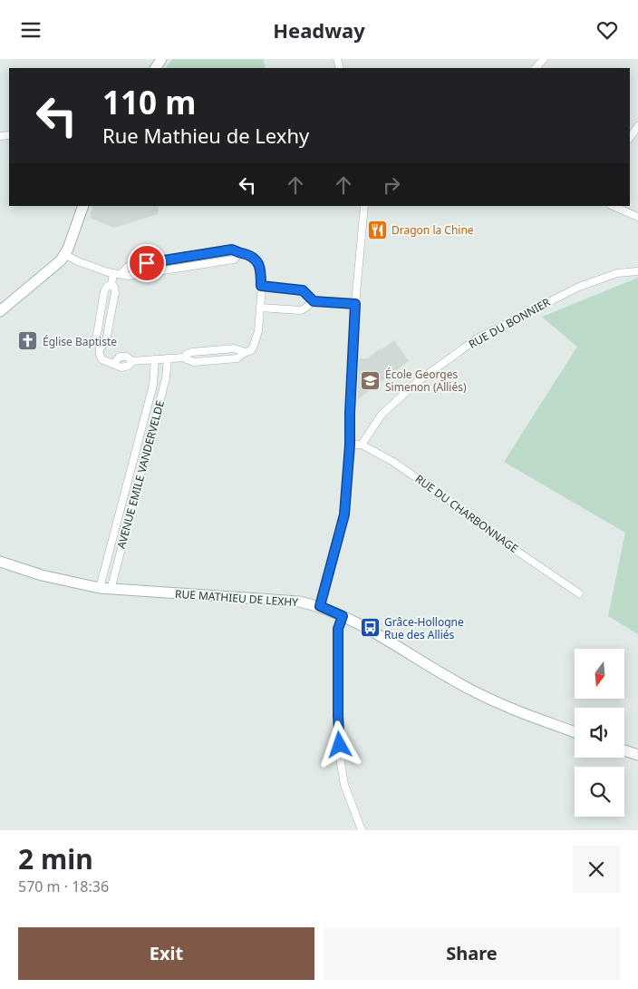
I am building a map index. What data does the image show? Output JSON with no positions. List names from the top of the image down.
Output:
{
  "streets": {
    "main road": ["RUE MATHIEU DE LEXHY"],
    "street": ["RUE DU BONNIER", "AVENUE EMILE VANDERVELDE", "RUE DU CHARBONNAGE"]
  },
  "crossings": [
    ["RUE DU BONNIER", "RUE DU CHARBONNAGE"],
    ["AVENUE EMILE VANDERVELDE", "RUE MATHIEU DE LEXHY"]
  ],
  "places": {
    "restaurant": ["Dragon la Chine"],
    "church": ["Église Baptiste"],
    "school or university": ["École Georges Simenon (Alliés)"],
    "bus stop": ["Grâce-Hollogne Rue des Alliés"]
  },
  "north": "bottom",
  "page": {
    "header": "Headway",
    "turn": ["110 m", "Rue Mathieu de Lexhy"],
    "heading": ["2 min", "570 m · 18:36"],
    "buttons": ["Exit", "Share"]
  }
}
